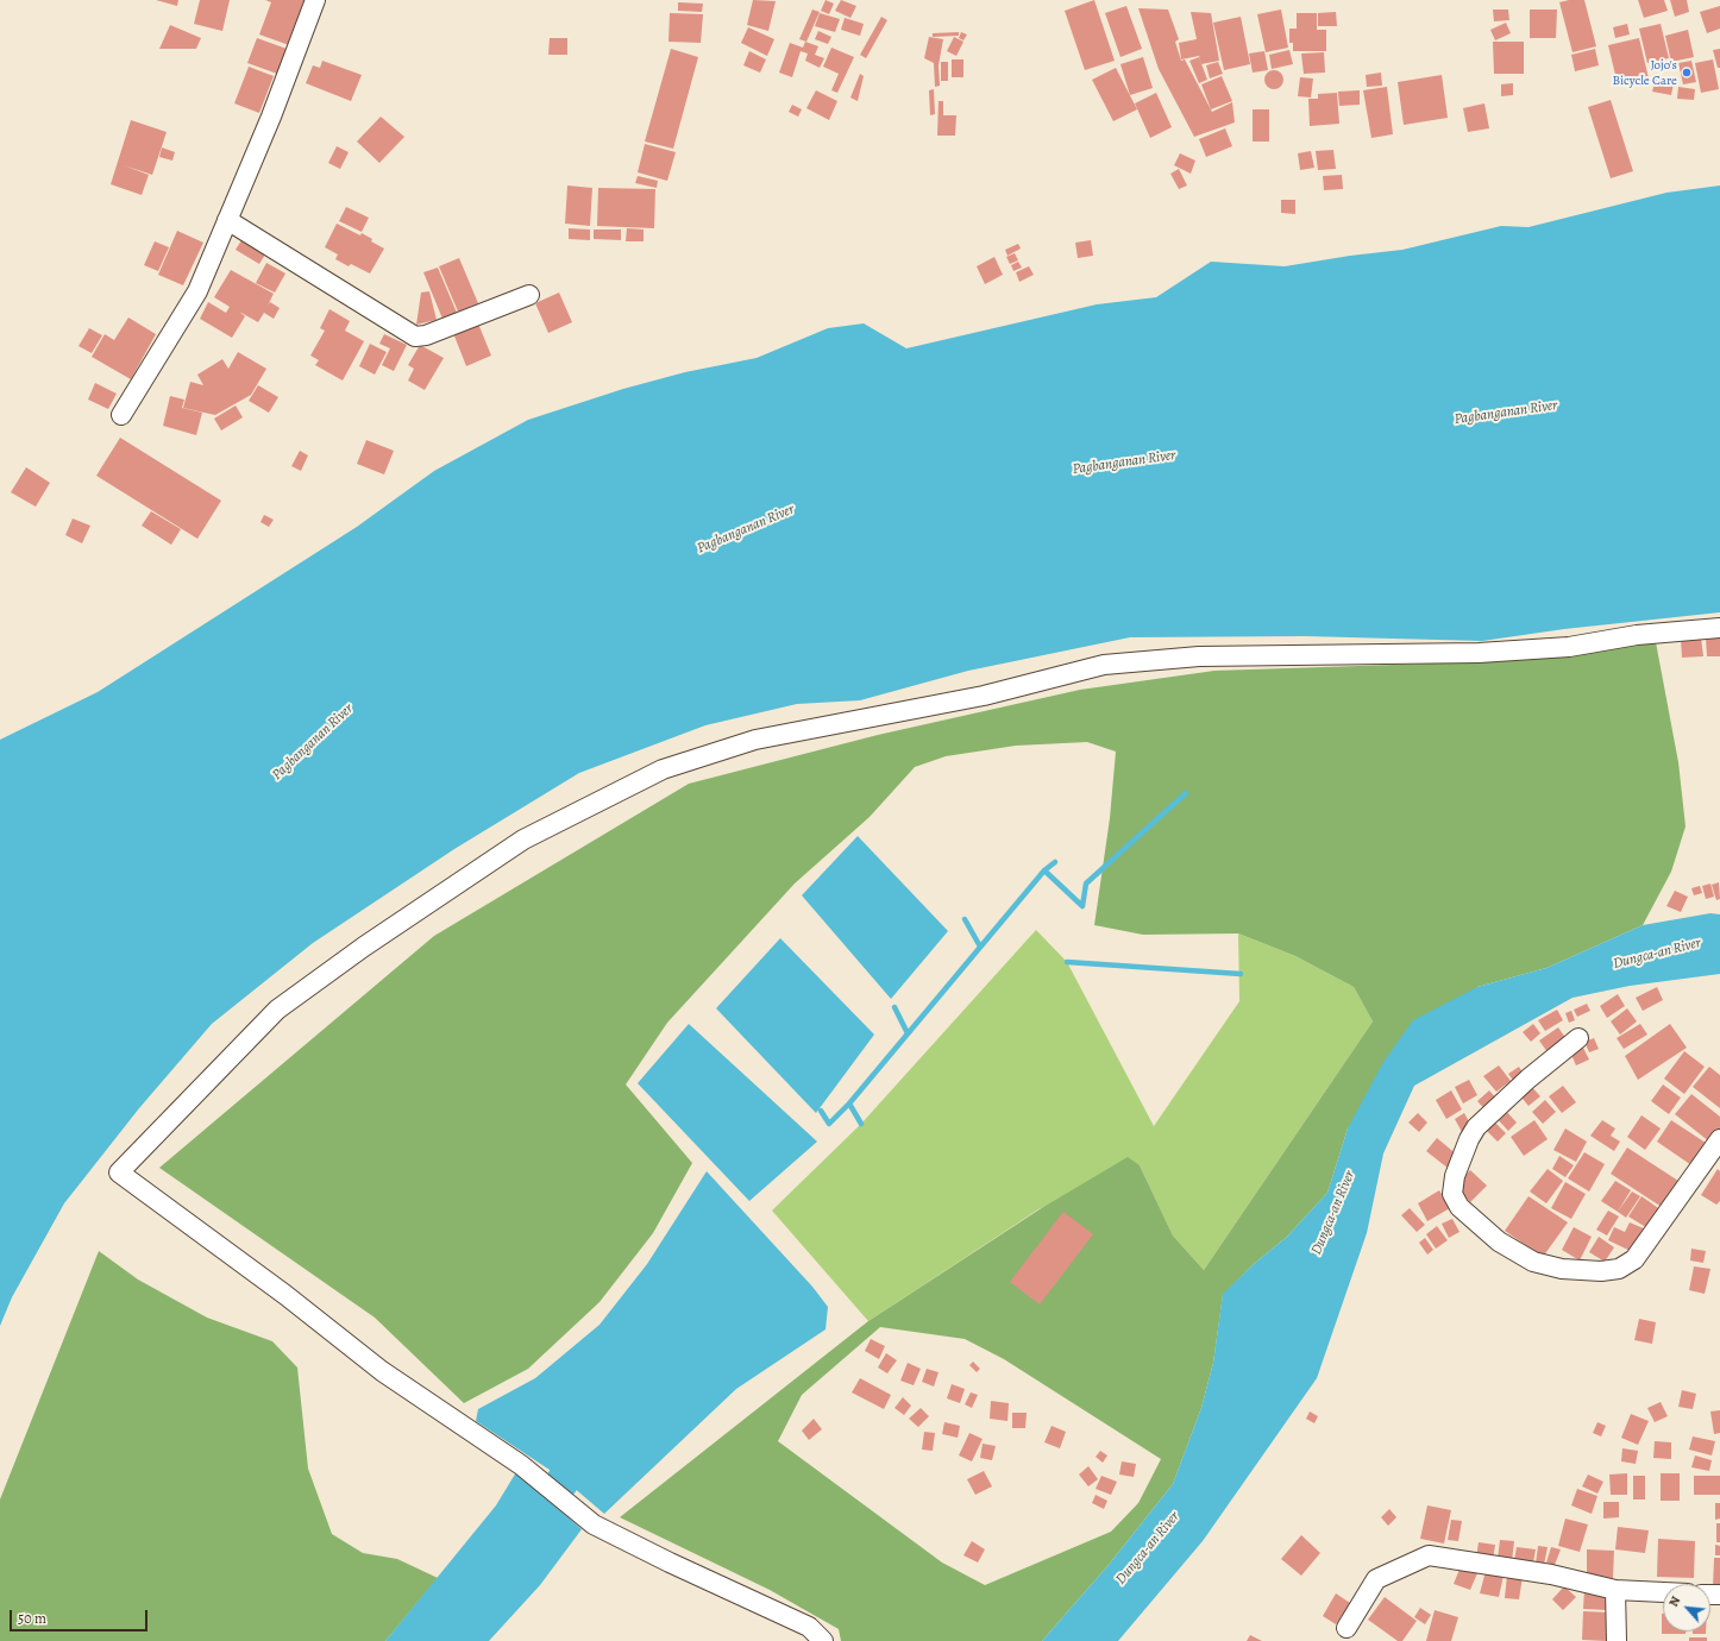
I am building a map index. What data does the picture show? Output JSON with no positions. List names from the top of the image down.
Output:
{
  "water": ["Pagbanganan River", "Dungca-an River"],
  "places": ["Jojo's Bicycle Care"],
  "scale_bar": "50 m",
  "north": "top left"
}
